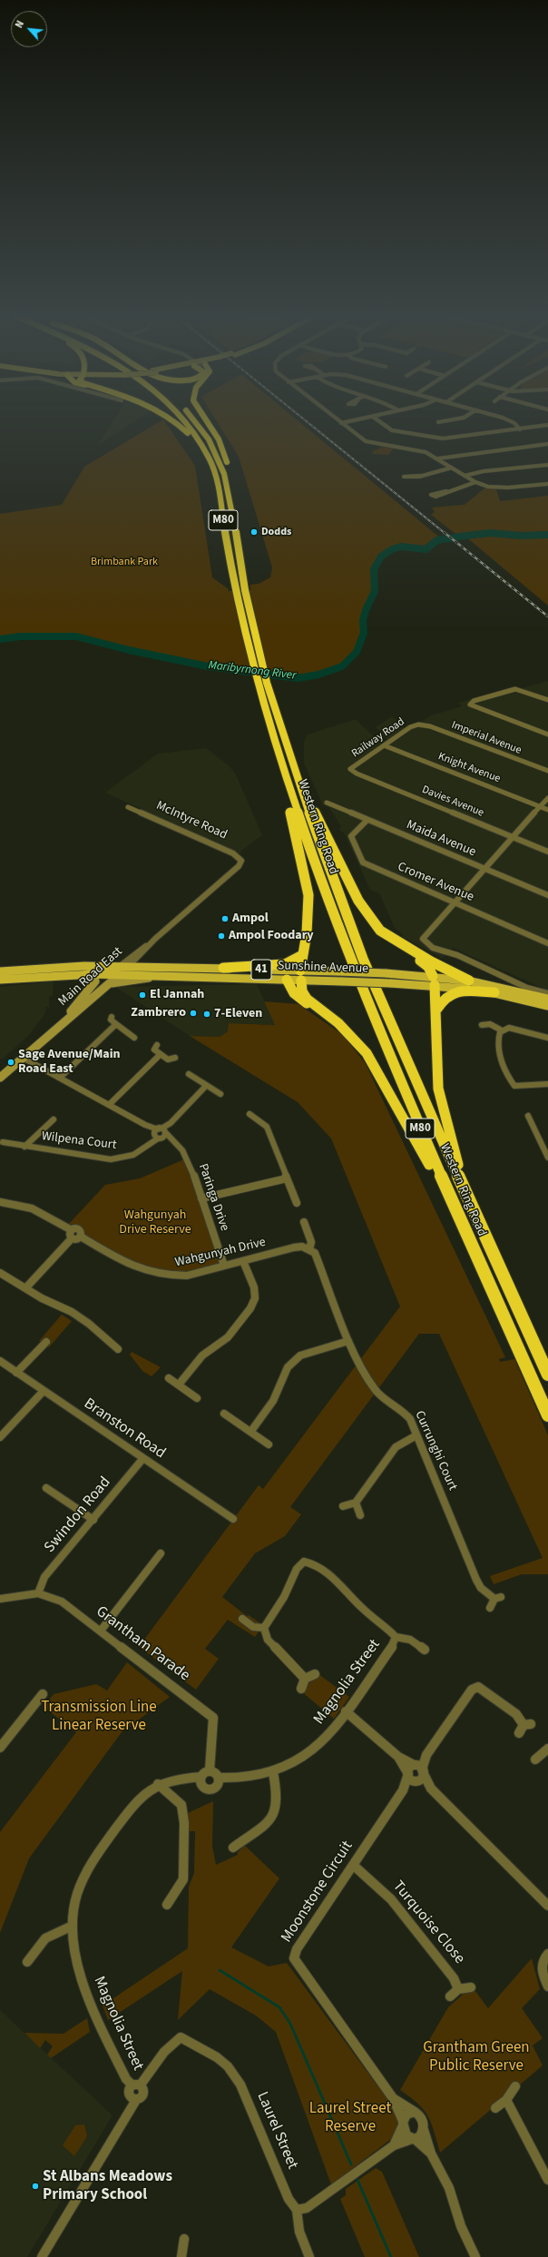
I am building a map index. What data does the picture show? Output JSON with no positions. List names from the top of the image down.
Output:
{
  "streets": {
    "highway": ["M80", "Western Ring Road"],
    "main road": ["Sunshine Avenue", "41", "Main Road East"],
    "street": [
      "Railway Road",
      "Imperial Avenue",
      "Knight Avenue",
      "Davies Avenue",
      "McIntyre Road",
      "Maida Avenue",
      "Cromer Avenue",
      "Wilpena Court",
      "Paringa Drive",
      "Wahgunyah Drive",
      "Branston Road",
      "Currunghi Court",
      "Swindon Road",
      "Grantham Parade",
      "Magnolia Street",
      "Moonstone Circuit",
      "Turquoise Close",
      "Laurel Street"
    ]
  },
  "crossings": [
    ["M80", "Western Ring Road"],
    ["Railway Road", "Imperial Avenue"],
    ["Railway Road", "Knight Avenue"],
    ["Railway Road", "Davies Avenue"],
    ["McIntyre Road", "Main Road East"],
    ["Maida Avenue", "Cromer Avenue"],
    ["Sunshine Avenue", "41"],
    ["Sunshine Avenue", "Main Road East"],
    ["Main Road East", "Paringa Drive"],
    ["Wilpena Court", "Paringa Drive"],
    ["Paringa Drive", "Wahgunyah Drive"],
    ["Wahgunyah Drive", "Currunghi Court"],
    ["Branston Road", "Swindon Road"],
    ["Swindon Road", "Grantham Parade"],
    ["Grantham Parade", "Magnolia Street"],
    ["Magnolia Street", "Laurel Street"],
    ["Moonstone Circuit", "Turquoise Close"]
  ],
  "water": ["Maribyrnong River"],
  "parks": [
    "Brimbank Park",
    "Wahgunyah Drive Reserve",
    "Transmission Line Linear Reserve",
    "Grantham Green Public Reserve",
    "Laurel Street Reserve"
  ],
  "places": [
    "Dodds",
    "Ampol",
    "Ampol Foodary",
    "El Jannah",
    "Zambrero",
    "7-Eleven",
    "Sage Avenue/Main Road East",
    "St Albans Meadows Primary School"
  ],
  "north": "top left"
}
